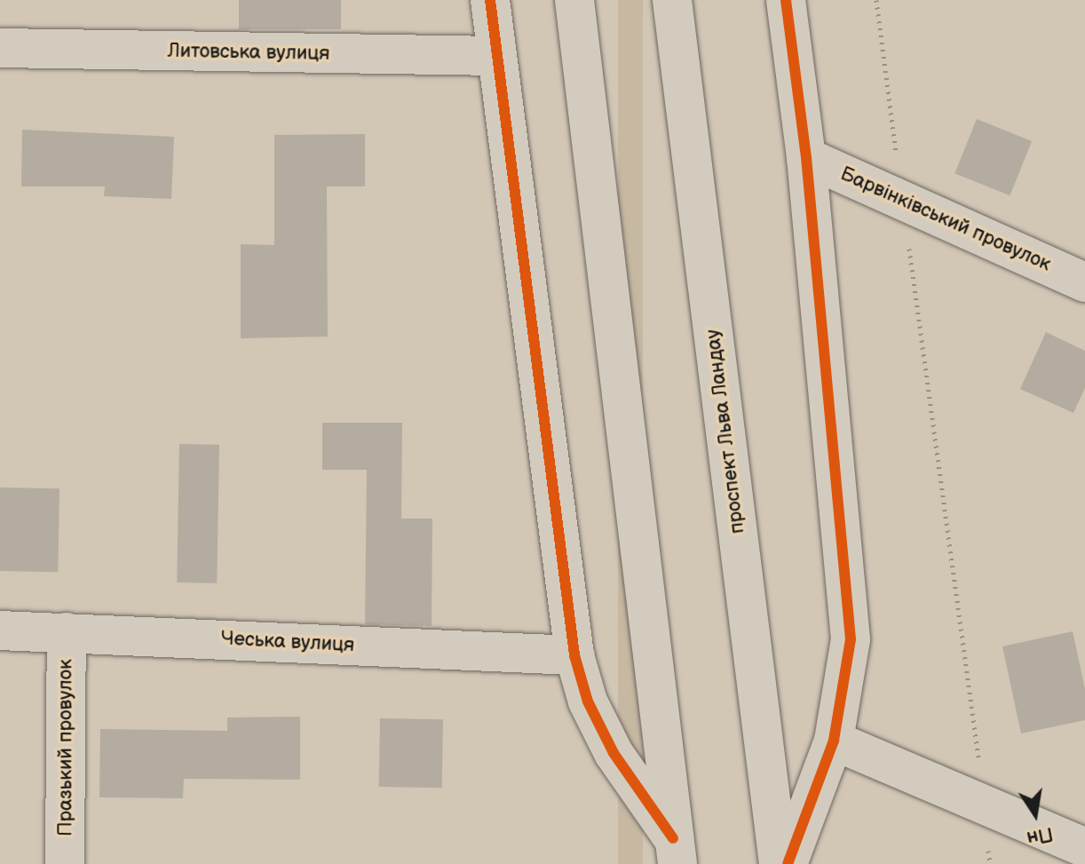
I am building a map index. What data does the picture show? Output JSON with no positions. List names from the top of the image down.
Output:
{
  "streets": {
    "street": [
      "Литовська вулиця",
      "Барвінківський провулок",
      "проспект Льва Ландау",
      "Чеська вулиця",
      "Празький провулок"
    ]
  },
  "crossings": [
    ["Чеська вулиця", "Празький провулок"]
  ],
  "north": "bottom"
}
